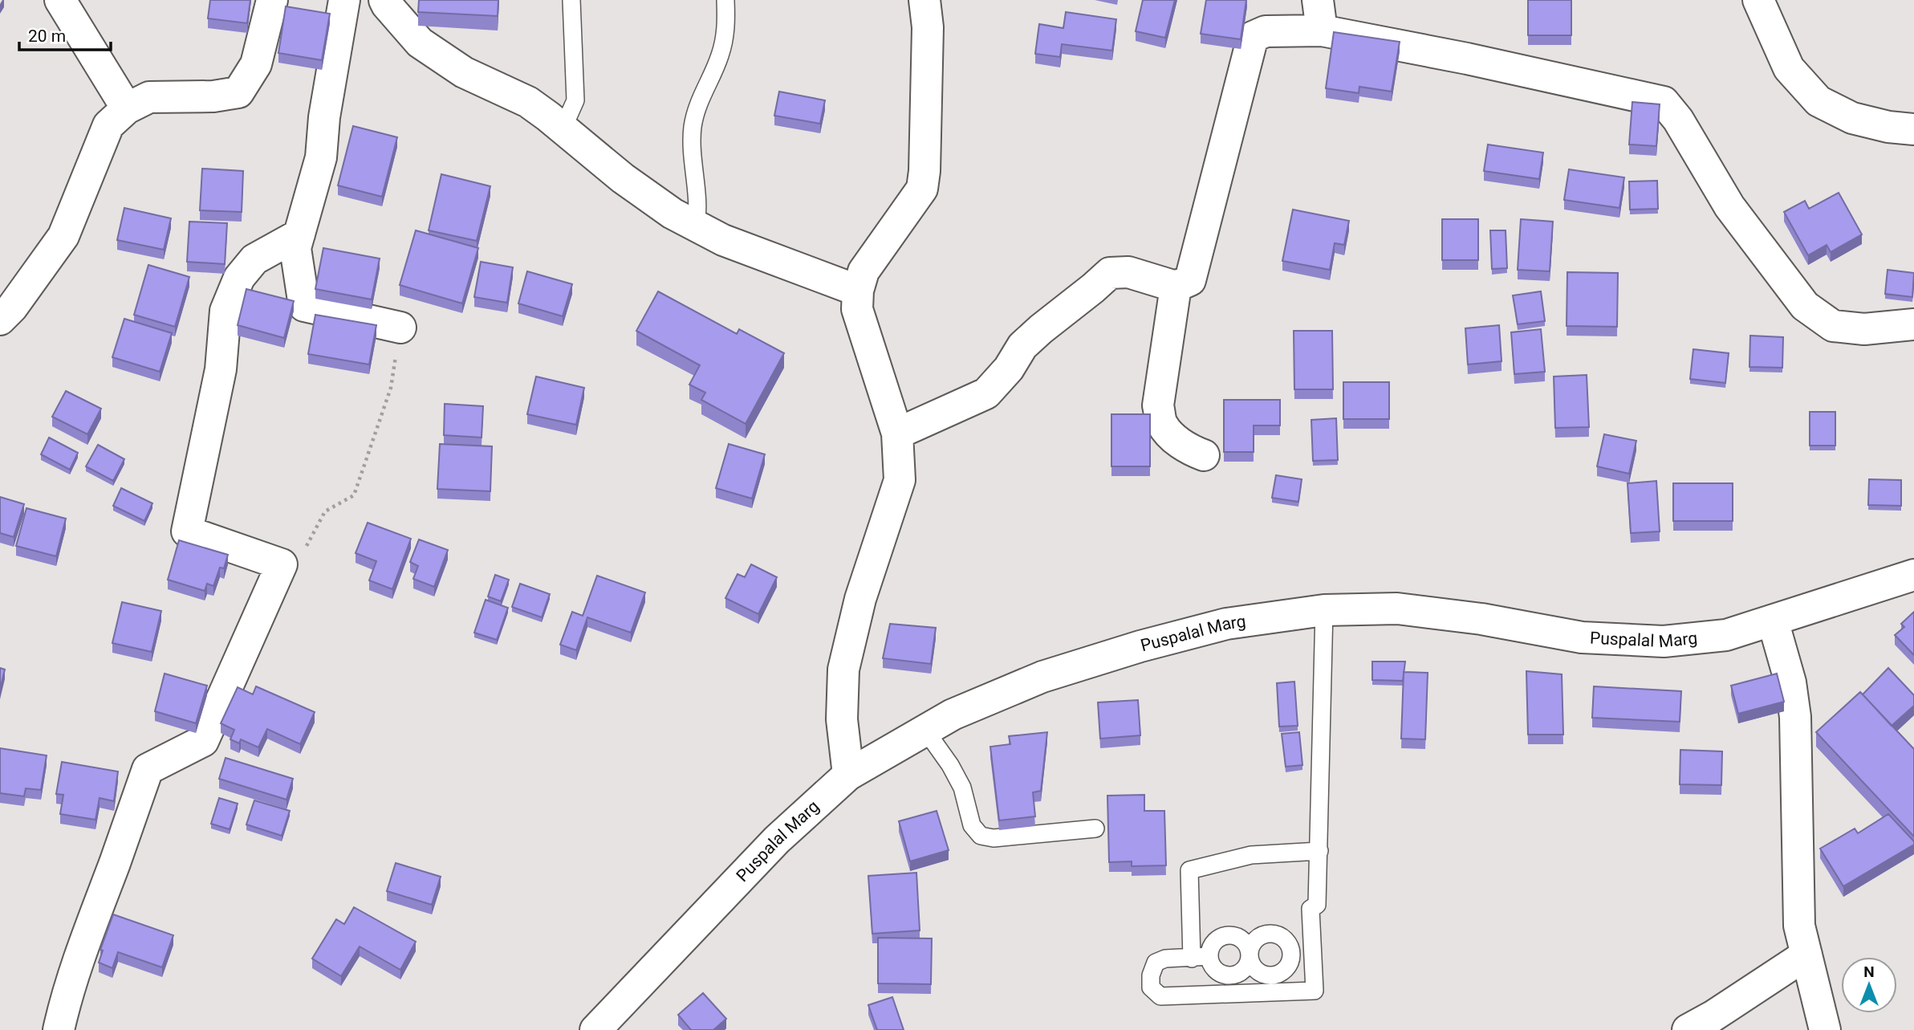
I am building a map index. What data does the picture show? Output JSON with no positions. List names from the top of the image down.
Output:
{
  "streets": {
    "street": ["Puspalal Marg"]
  },
  "scale_bar": "20 m",
  "north": "top"
}
